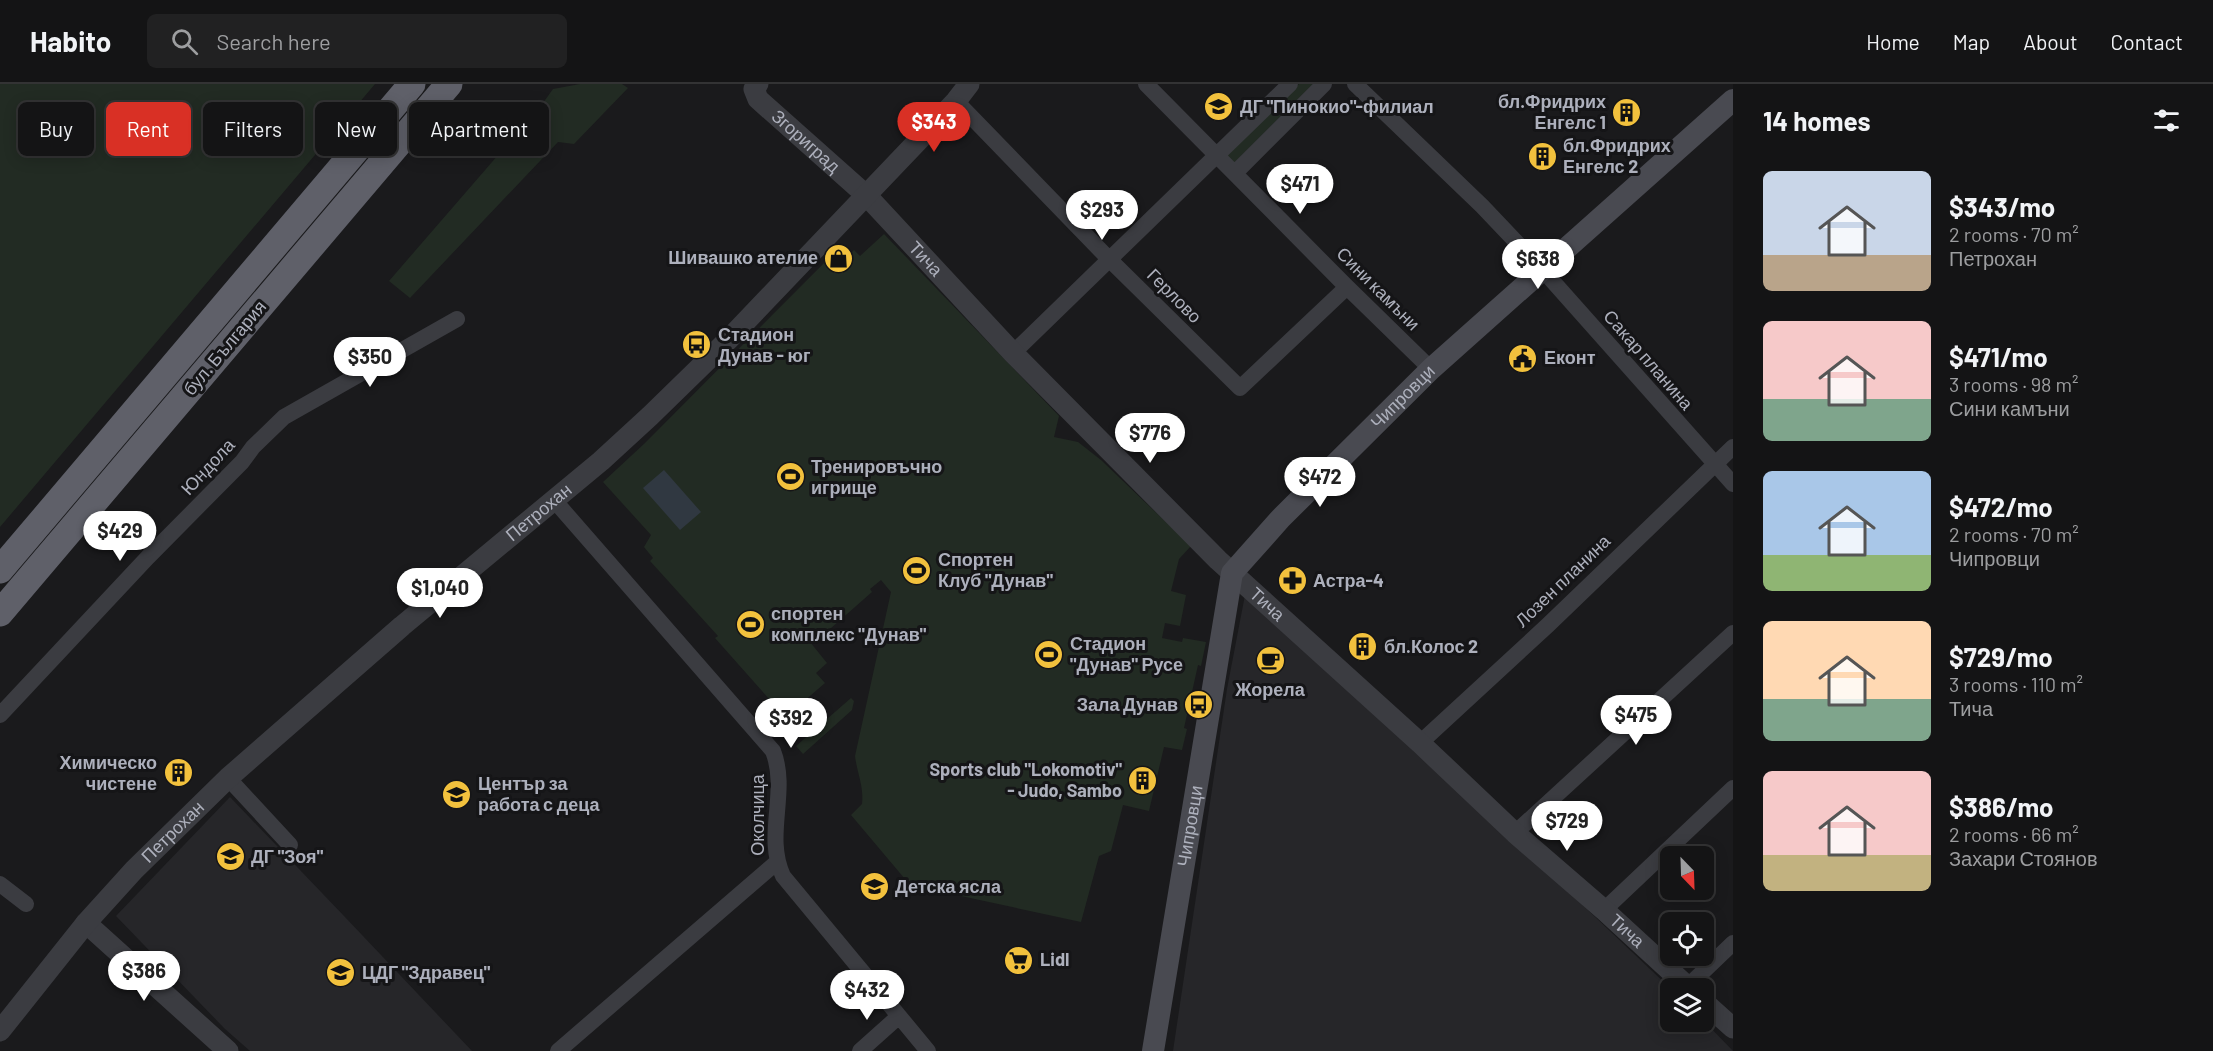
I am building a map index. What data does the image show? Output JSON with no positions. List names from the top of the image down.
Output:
{
  "streets": {
    "highway": ["бул. България"],
    "main road": ["Чипровци"],
    "street": [
      "Згориград",
      "Тича",
      "Сини камъни",
      "Герлово",
      "Сакар планина",
      "Юндола",
      "Петрохан",
      "Лозен планина",
      "Околчица"
    ]
  },
  "crossings": [
    ["Згориград", "Тича"],
    ["Згориград", "Петрохан"],
    ["Тича", "Чипровци"],
    ["Тича", "Петрохан"],
    ["Тича", "Лозен планина"],
    ["Сини камъни", "Герлово"],
    ["Сини камъни", "Чипровци"],
    ["Герлово", "Петрохан"],
    ["Сакар планина", "Чипровци"],
    ["Сакар планина", "Лозен планина"],
    ["Петрохан", "Околчица"]
  ],
  "places": {
    "school or university": [
      "ДГ \"Пинокио\"-филиал",
      "Център за работа с деца",
      "ДГ \"Зоя\"",
      "Детска ясла",
      "ЦДГ \"Здравец\""
    ],
    "building": [
      "бл.Фридрих Енгелс 1",
      "бл.Фридрих Енгелс 2",
      "бл.Колос 2",
      "Химическо чистене",
      "Sports club \"Lokomotiv\" - Judo, Sambo"
    ],
    "shop": ["Шивашко ателие"],
    "bus stop": ["Стадион Дунав - юг", "Зала Дунав"],
    "public building": ["Еконт"],
    "sports": [
      "Тренировъчно игрище",
      "Спортен Клуб \"Дунав\"",
      "спортен комплекс \"Дунав\"",
      "Стадион \"Дунав\" Русе"
    ],
    "pharmacy": ["Астра-4"],
    "cafe": ["Жорела"],
    "supermarket": ["Lidl"]
  },
  "north": "bottom right",
  "page": {
    "header": "Habito",
    "search": "Search here",
    "nav": [
      "Home",
      "Map",
      "About",
      "Contact"
    ],
    "heading": "14 homes",
    "price": [
      "$343",
      "$471",
      "$293",
      "$638",
      "$350",
      "$776",
      "$472",
      "$429",
      "$1,040",
      "$475",
      "$392",
      "$729",
      "$386",
      "$432"
    ],
    "chip": [
      "Buy",
      "Rent",
      "Filters",
      "New",
      "Apartment"
    ],
    "list": [
      {
        "name": "$343/mo",
        "note": "2 rooms · 70 m² · Петрохан"
      },
      {
        "name": "$471/mo",
        "note": "3 rooms · 98 m² · Сини камъни"
      },
      {
        "name": "$472/mo",
        "note": "2 rooms · 70 m² · Чипровци"
      },
      {
        "name": "$729/mo",
        "note": "3 rooms · 110 m² · Тича"
      },
      {
        "name": "$386/mo",
        "note": "2 rooms · 66 m² · Захари Стоянов"
      }
    ]
  }
}
